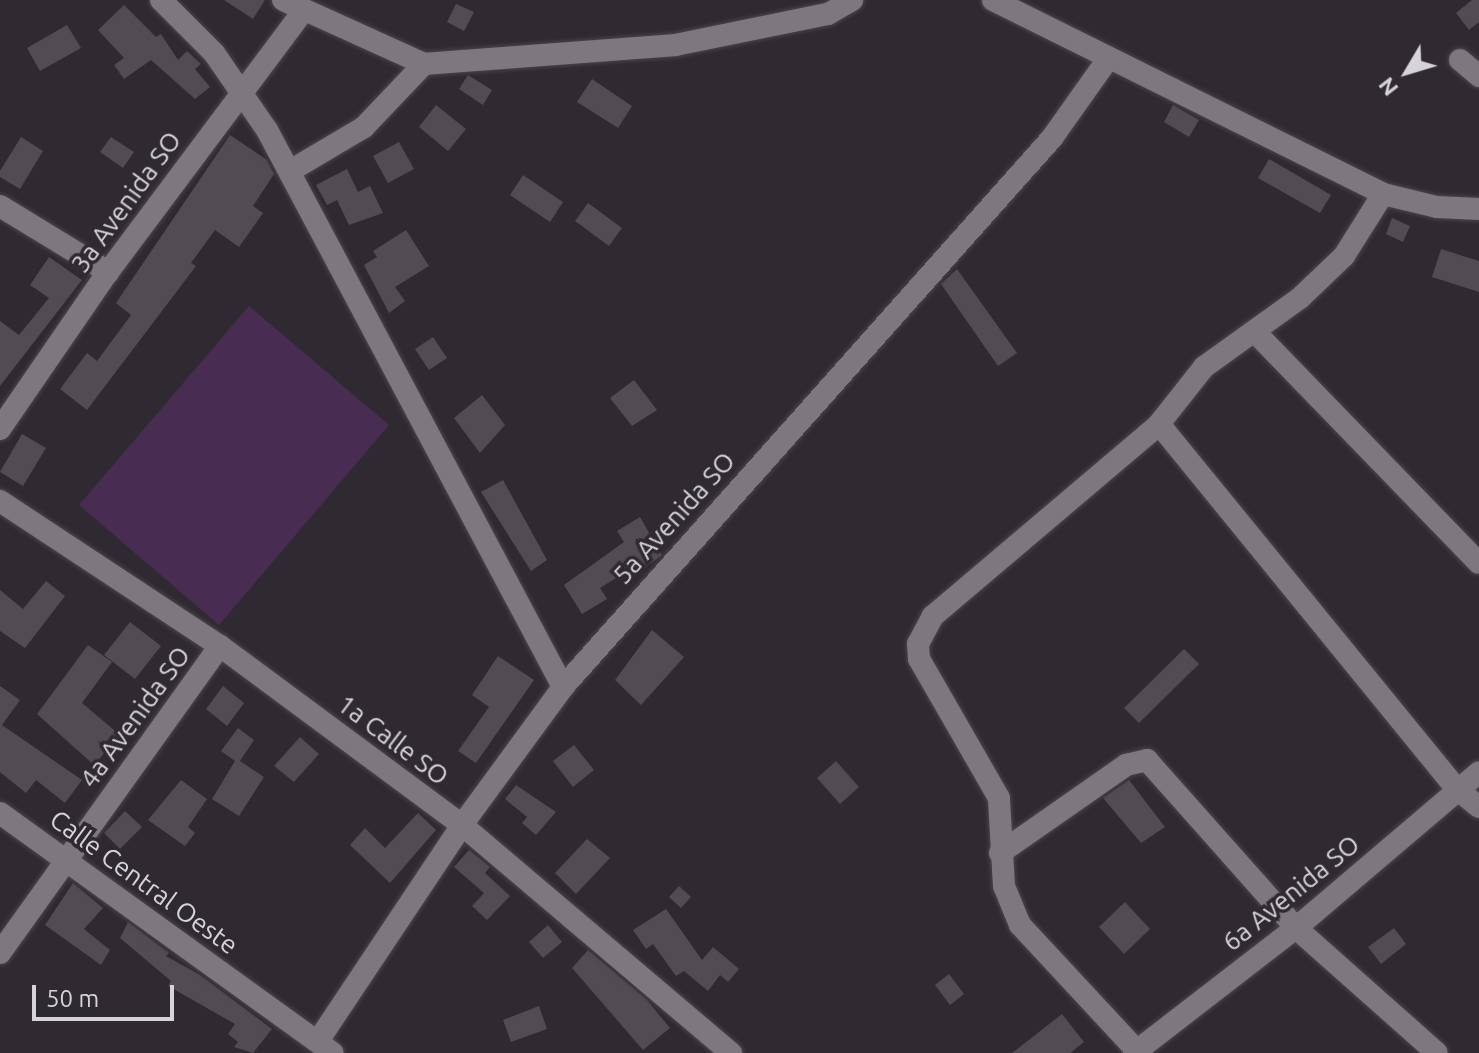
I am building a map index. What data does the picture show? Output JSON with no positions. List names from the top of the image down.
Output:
{
  "streets": {
    "street": [
      "3a Avenida SO",
      "5a Avenida SO",
      "4a Avenida SO",
      "1a Calle SO",
      "Calle Central Oeste",
      "6a Avenida SO"
    ]
  },
  "crossings": [
    ["5a Avenida SO", "1a Calle SO"],
    ["5a Avenida SO", "Calle Central Oeste"],
    ["4a Avenida SO", "1a Calle SO"],
    ["4a Avenida SO", "Calle Central Oeste"]
  ],
  "scale_bar": "50 m",
  "north": "bottom left"
}
